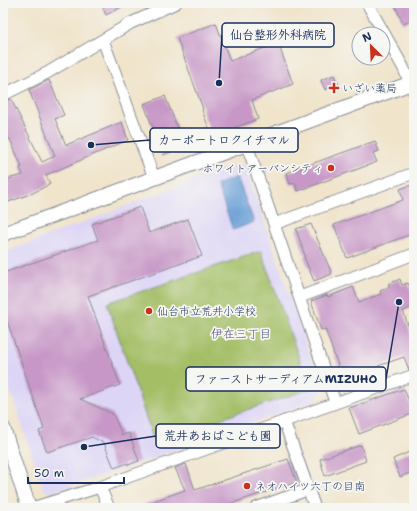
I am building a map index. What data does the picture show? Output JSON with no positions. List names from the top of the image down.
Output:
{
  "districts": ["伊在三丁目"],
  "places": {
    "other": [
      "仙台整形外科病院",
      "カーポートロクイチマル",
      "ホワイトアーバンシティ",
      "ファーストサーディアムMIZUHO",
      "仙台市立荒井小学校",
      "荒井あおばこども園",
      "ネオハイツ六丁の目南"
    ],
    "health": ["いざい薬局"]
  },
  "scale_bar": "50 m",
  "north": "top left"
}
